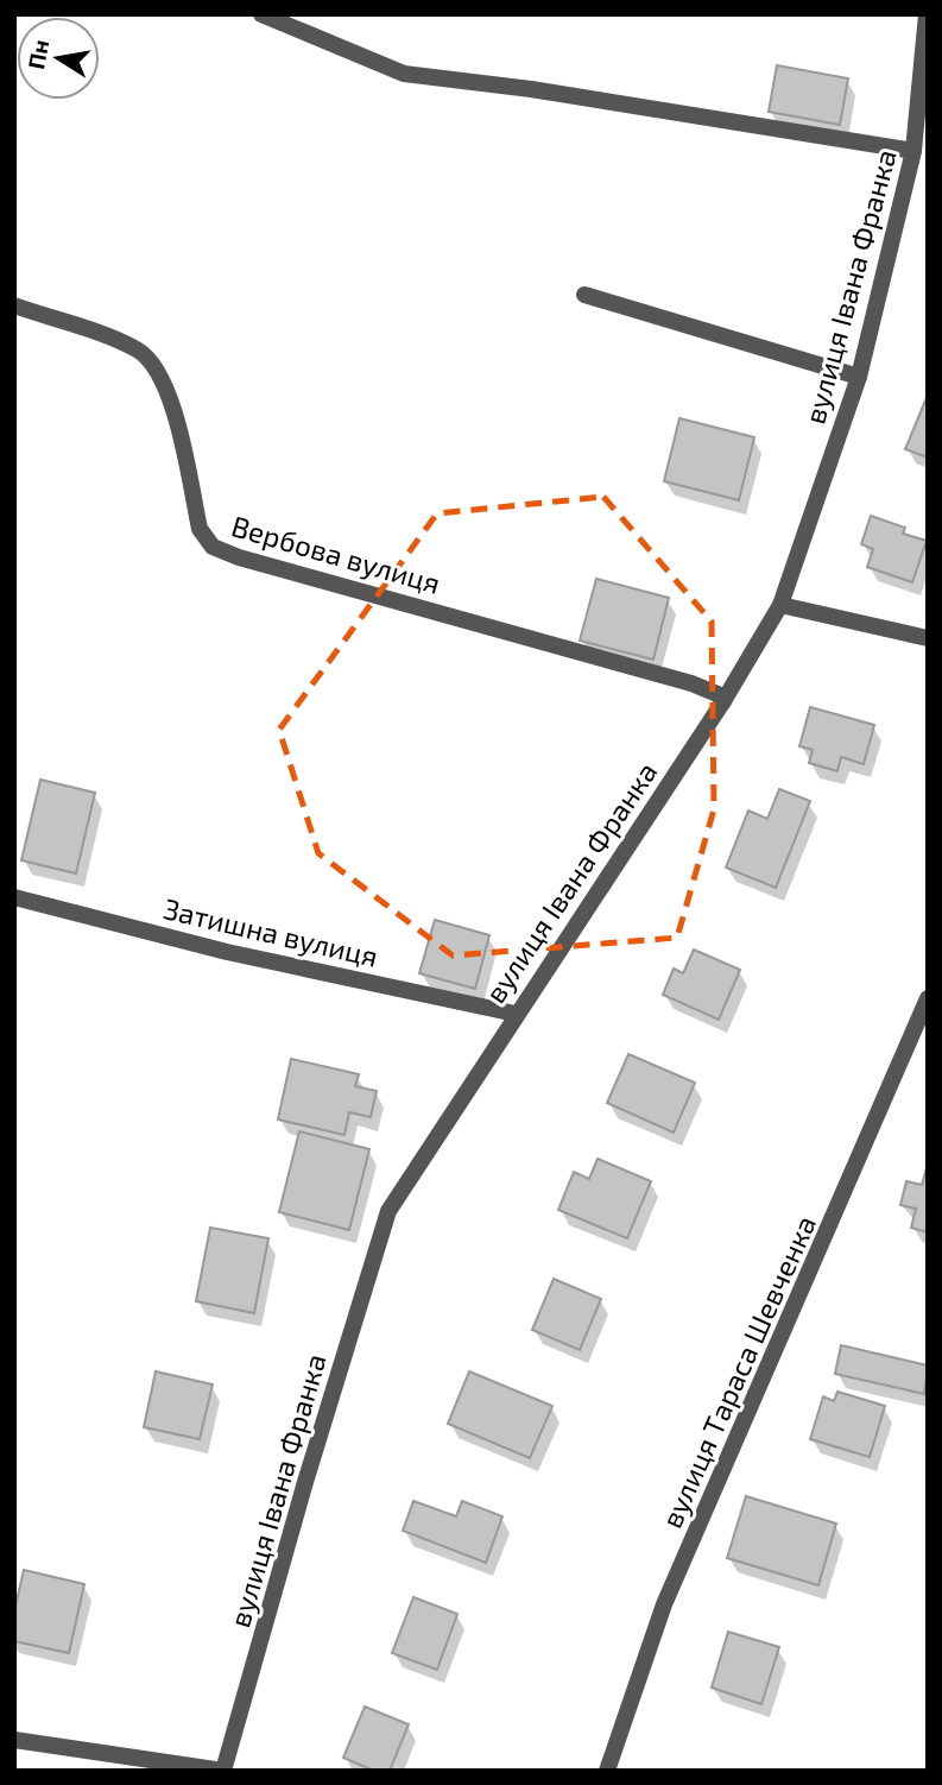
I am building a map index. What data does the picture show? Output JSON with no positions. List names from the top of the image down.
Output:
{
  "streets": {
    "street": [
      "вулиця Івана Франка",
      "Вербова вулиця",
      "Затишна вулиця",
      "вулиця Тараса Шевченка"
    ]
  },
  "crossings": [
    ["вулиця Івана Франка", "Вербова вулиця"],
    ["вулиця Івана Франка", "Затишна вулиця"]
  ],
  "north": "left"
}
